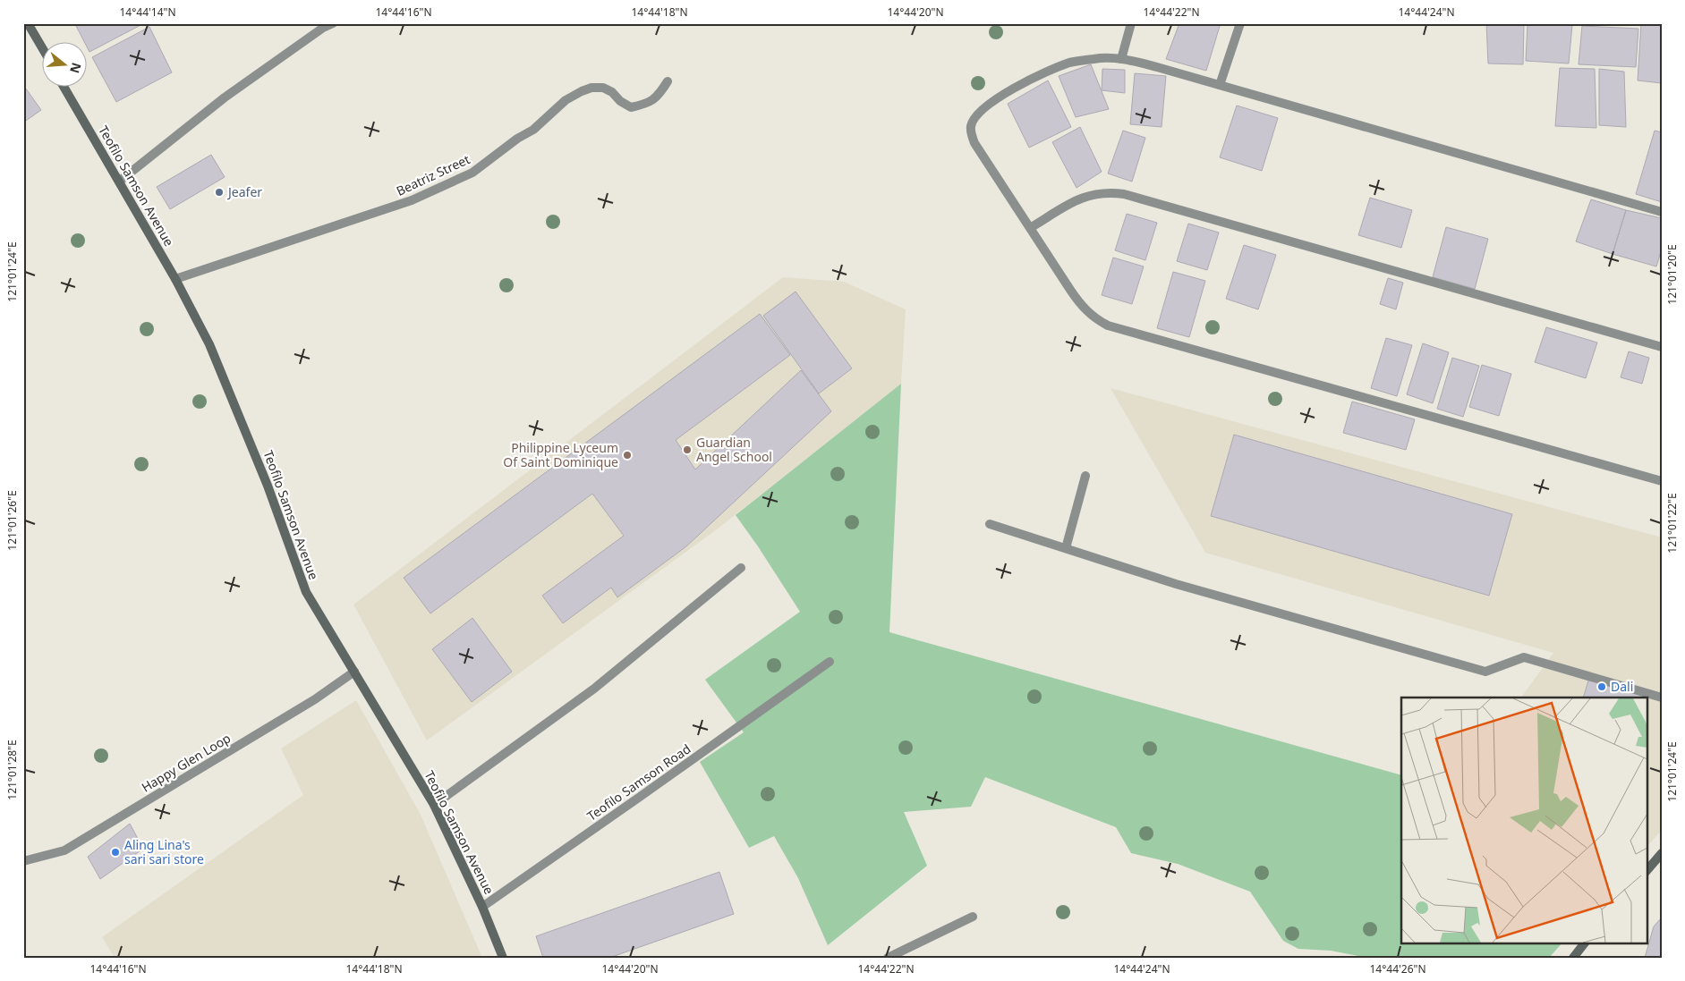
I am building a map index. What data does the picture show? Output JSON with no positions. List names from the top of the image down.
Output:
{
  "streets": {
    "main road": ["Teofilo Samson Avenue"],
    "street": ["Beatriz Street", "Happy Glen Loop", "Teofilo Samson Road"]
  },
  "crossings": [
    ["Beatriz Street", "Teofilo Samson Avenue"],
    ["Teofilo Samson Avenue", "Happy Glen Loop"],
    ["Teofilo Samson Avenue", "Teofilo Samson Road"]
  ],
  "places": [
    "Jeafer",
    "Guardian Angel School",
    "Philippine Lyceum Of Saint Dominique",
    "Dali",
    "Aling Lina's sari sari store"
  ],
  "north": "right",
  "coordinates": [
    "14°44'14\"N",
    "14°44'16\"N",
    "14°44'18\"N",
    "14°44'20\"N",
    "14°44'22\"N",
    "14°44'24\"N",
    "121°01'24\"E",
    "121°01'20\"E",
    "121°01'26\"E",
    "121°01'22\"E",
    "121°01'28\"E",
    "14°44'26\"N"
  ]
}
